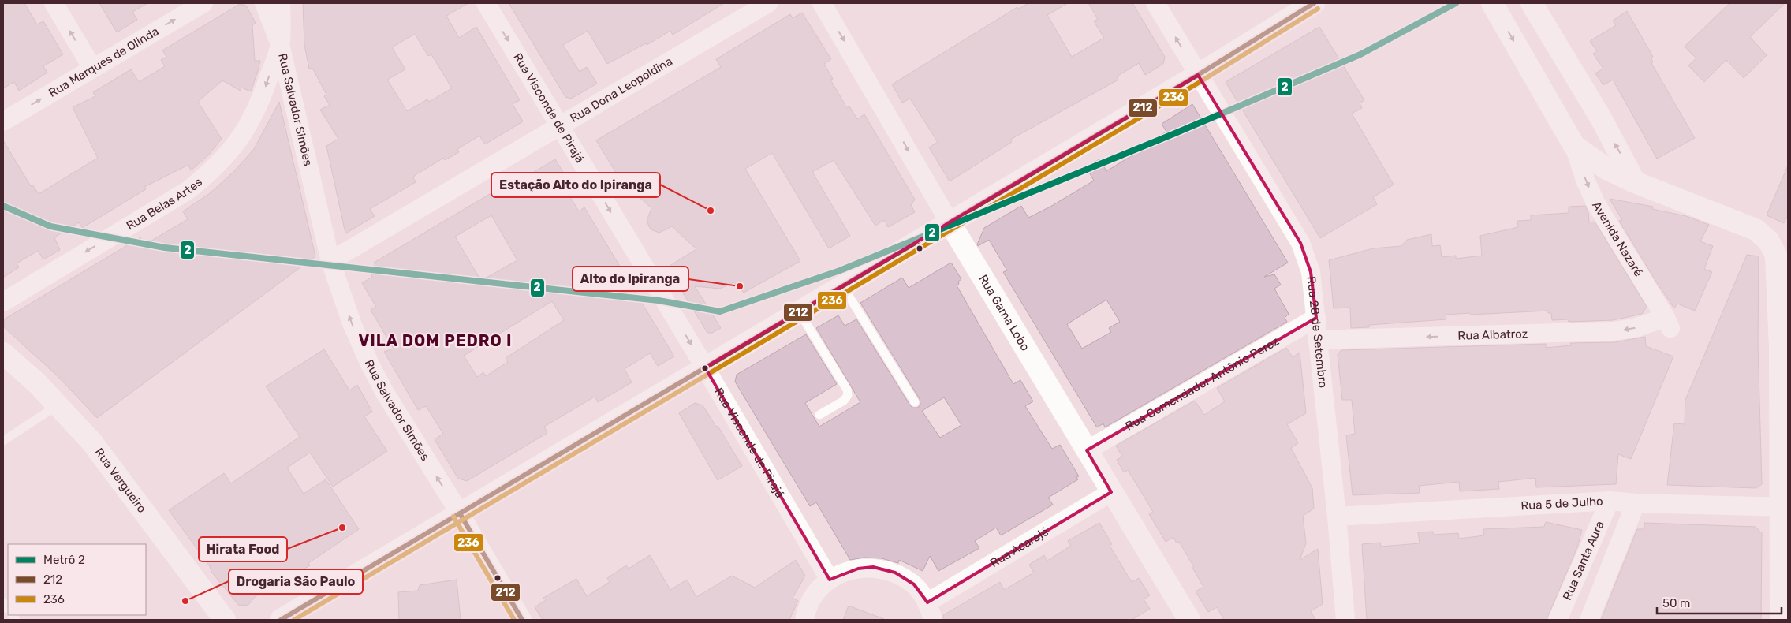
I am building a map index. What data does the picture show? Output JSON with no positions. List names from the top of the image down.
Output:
{
  "streets": {
    "main road": ["Avenida Nazaré", "Rua Gama Lobo", "Rua Vergueiro"],
    "street": [
      "Rua Marques de Olinda",
      "Rua Dona Leopoldina",
      "Rua Visconde de Pirajá",
      "Rua Salvador Simões",
      "Rua Belas Artes",
      "Rua 28 de Setembro",
      "Rua Albatroz",
      "Rua Comendador Antônio Perez",
      "Rua 5 de Julho",
      "Rua Acarajé",
      "Rua Santa Aura"
    ]
  },
  "crossings": [
    ["Rua Dona Leopoldina", "Rua Visconde de Pirajá"],
    ["Rua Dona Leopoldina", "Rua Salvador Simões"],
    ["Rua Salvador Simões", "Rua Belas Artes"],
    ["Avenida Nazaré", "Rua Albatroz"],
    ["Rua Gama Lobo", "Rua Comendador Antônio Perez"],
    ["Rua Gama Lobo", "Rua Acarajé"],
    ["Rua 28 de Setembro", "Rua Albatroz"],
    ["Rua 28 de Setembro", "Rua Comendador Antônio Perez"],
    ["Rua 28 de Setembro", "Rua 5 de Julho"],
    ["Rua 5 de Julho", "Rua Santa Aura"]
  ],
  "one_way": [
    "Rua Marques de Olinda",
    "Rua Visconde de Pirajá",
    "Rua Salvador Simões",
    "Rua Belas Artes",
    "Rua Gama Lobo",
    "Rua Albatroz"
  ],
  "districts": ["VILA DOM PEDRO I"],
  "places": [
    "Estação Alto do Ipiranga",
    "Alto do Ipiranga",
    "Hirata Food",
    "Drogaria São Paulo"
  ],
  "lines": ["metro line 2", "transit line 212", "transit line 236"],
  "legend": ["Metrô 2", "212", "236"],
  "scale_bar": "50 m"
}
